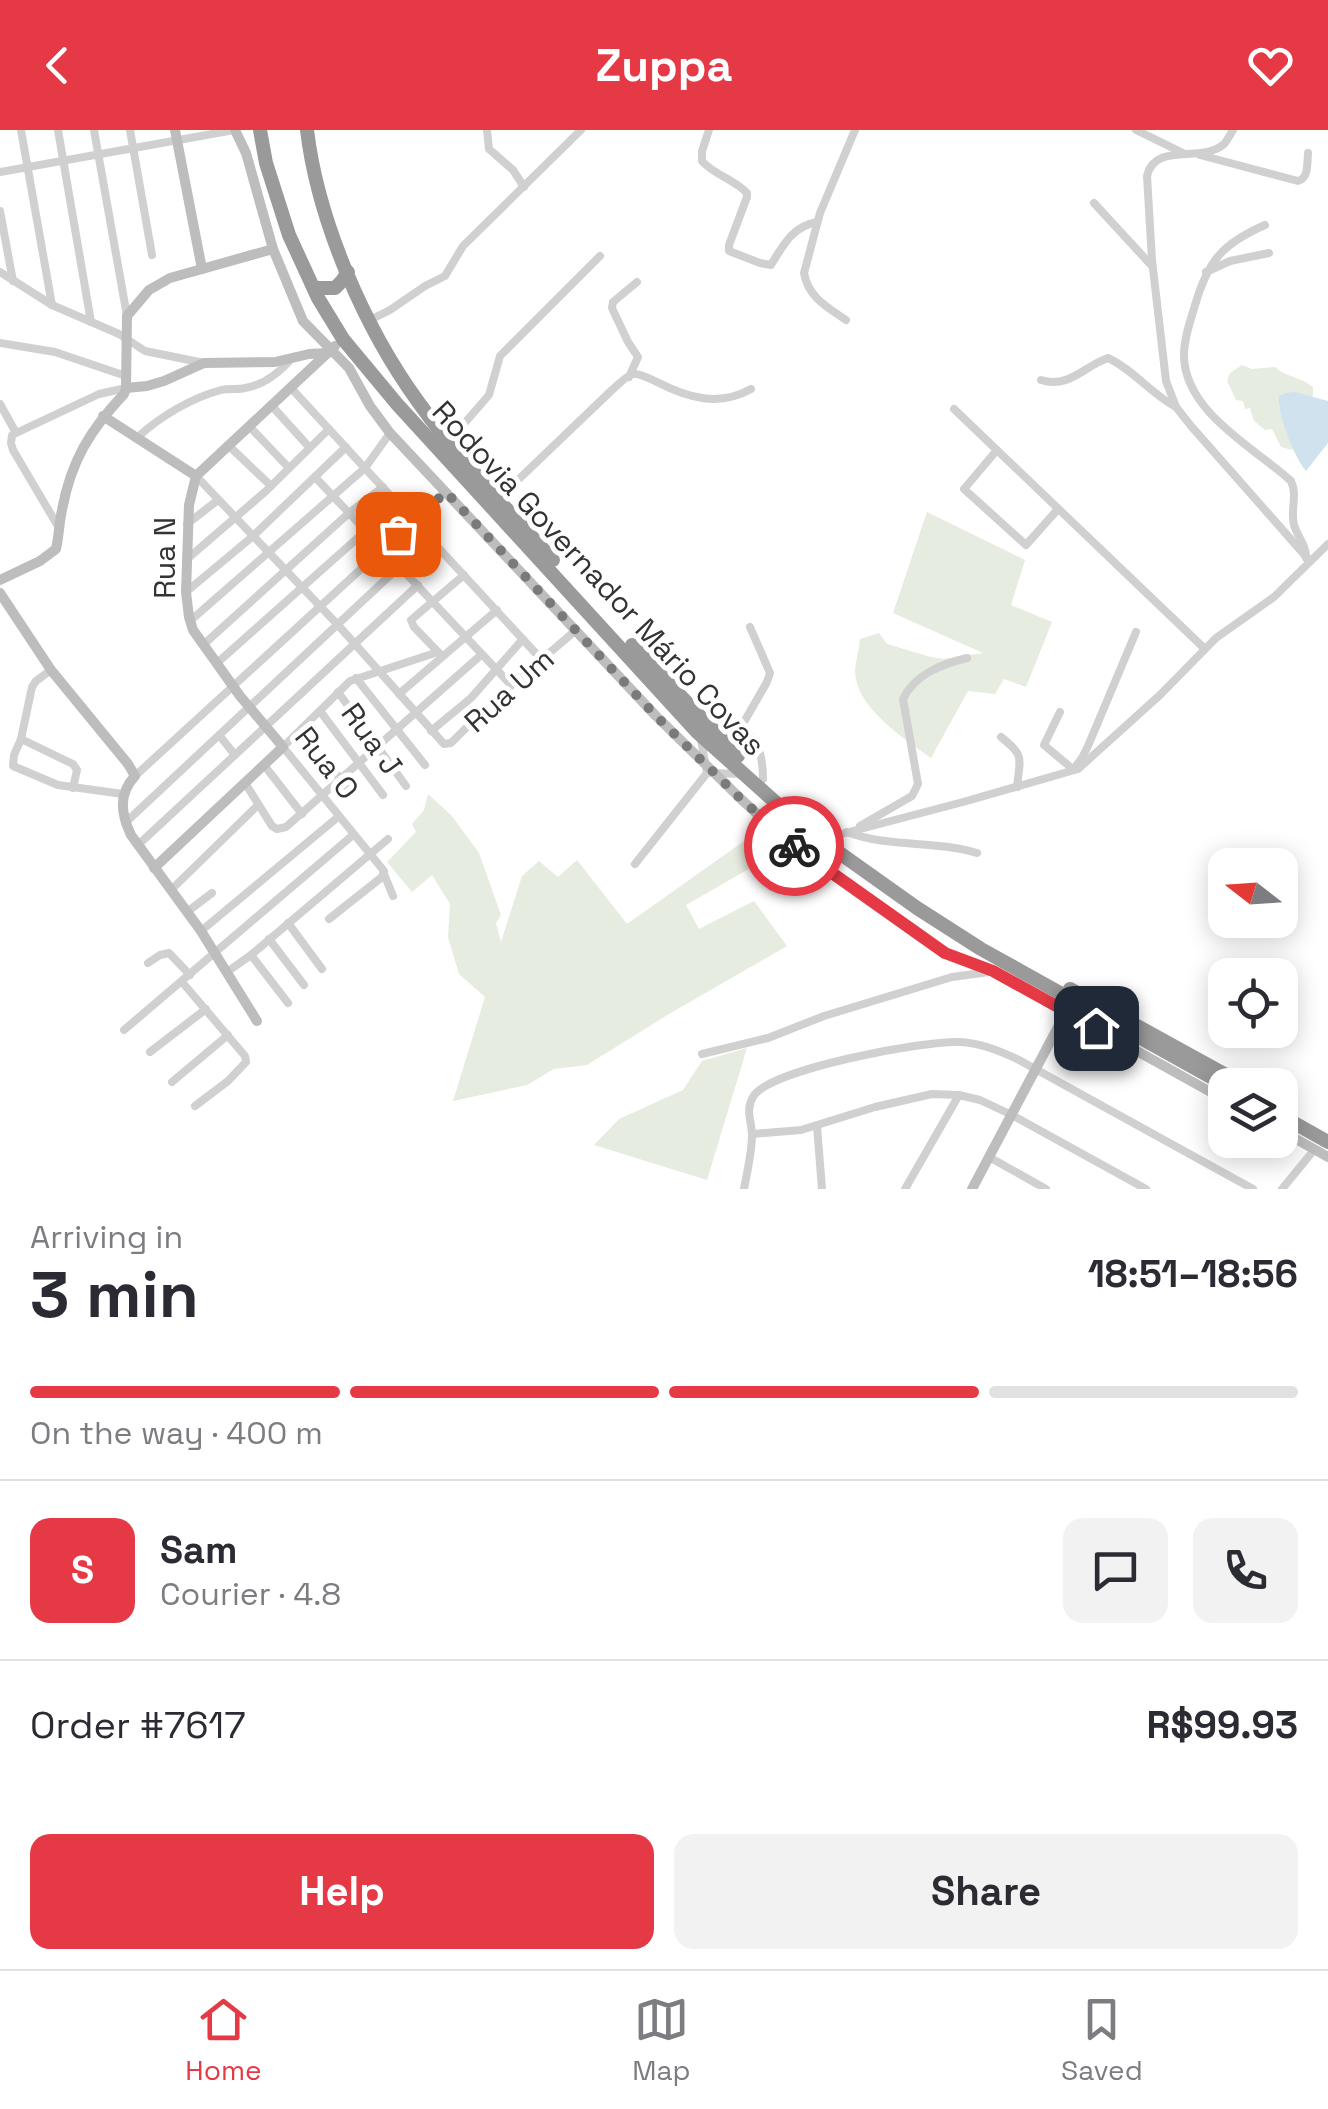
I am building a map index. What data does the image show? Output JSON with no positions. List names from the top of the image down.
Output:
{
  "streets": {
    "highway": ["Rodovia Governador Mário Covas"],
    "street": [
      "Rua N",
      "Rua Um",
      "Rua J",
      "Rua O"
    ]
  },
  "crossings": [
    ["Rua N", "Rua O"]
  ],
  "north": "left",
  "page": {
    "header": "Zuppa",
    "heading": ["3 min", "Arriving in", "18:51–18:56"],
    "panel": [
      "Sam",
      "Courier · 4.8",
      "Order #7617",
      "R$99.93"
    ],
    "bar": "On the way · 400 m",
    "round": "S",
    "buttons": ["Help", "Share"],
    "tabs": ["Home", "Map", "Saved"]
  }
}
